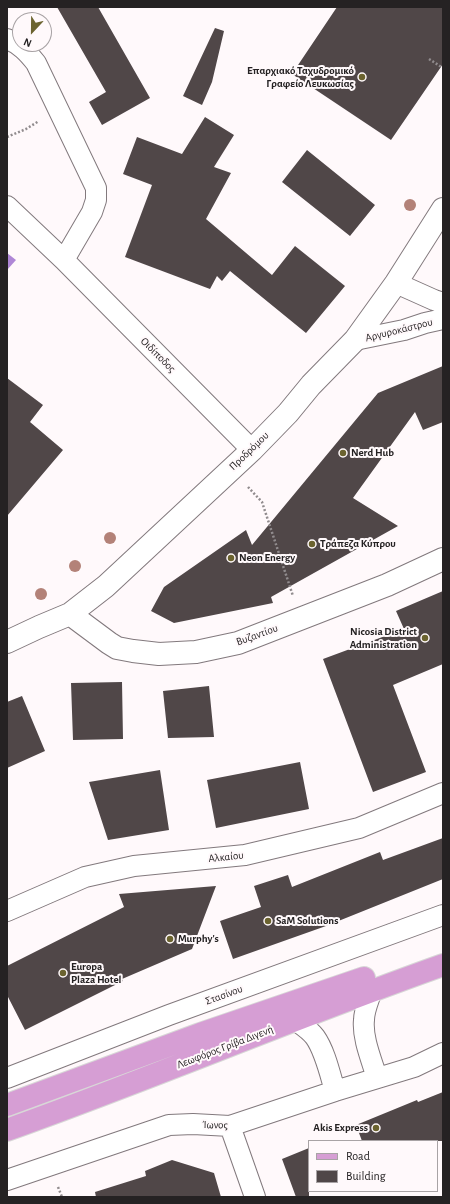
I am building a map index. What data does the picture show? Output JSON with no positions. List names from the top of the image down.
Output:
{
  "streets": {
    "main road": ["Προδρόμου", "Βυζαντίου", "Λεωφόρος Γρίβα Διγενή"],
    "street": [
      "Αργυροκάστρου",
      "Οιδίποδος",
      "Αλκαίου",
      "Στασίνου",
      "Ίωνος"
    ]
  },
  "crossings": [
    ["Αργυροκάστρου", "Προδρόμου"],
    ["Οιδίποδος", "Προδρόμου"],
    ["Προδρόμου", "Βυζαντίου"]
  ],
  "places": [
    "Επαρχιακό Ταχυδρομικό Γραφείο Λευκωσίας",
    "Nerd Hub",
    "Τράπεζα Κύπρου",
    "Neon Energy",
    "Nicosia District Administration",
    "SaM Solutions",
    "Murphy's",
    "Europa Plaza Hotel",
    "Akis Express"
  ],
  "legend": ["Road", "Building"],
  "north": "bottom"
}
